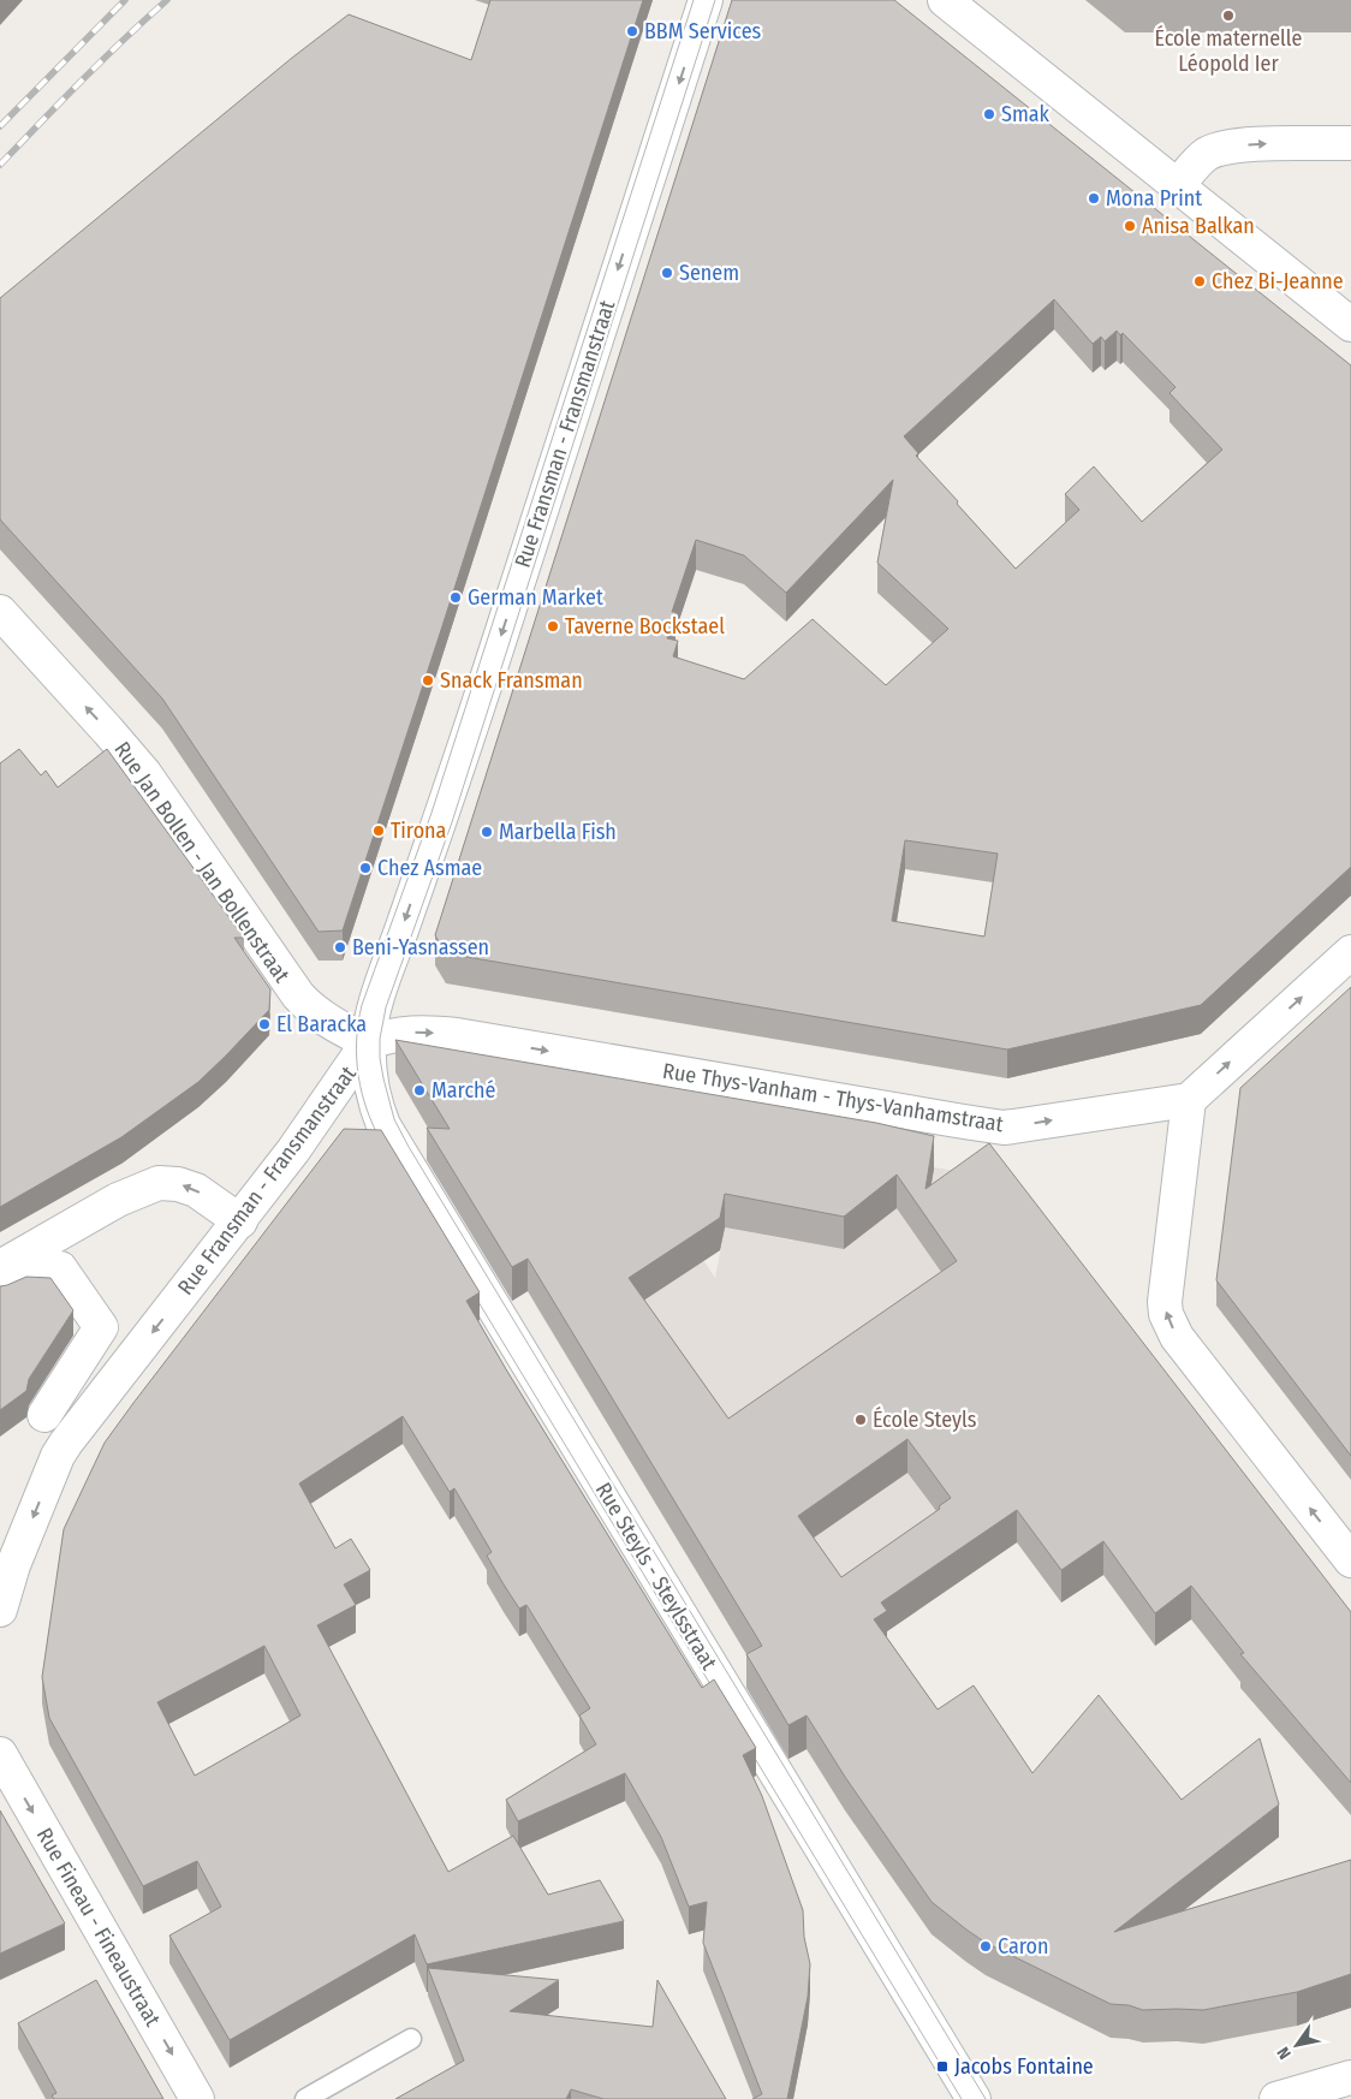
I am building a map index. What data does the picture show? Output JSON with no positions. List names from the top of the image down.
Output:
{
  "streets": {
    "street": [
      "Rue Fransman - Fransmanstraat",
      "Rue Jan Bollen - Jan Bollenstraat",
      "Rue Thys-Vanham - Thys-Vanhamstraat",
      "Rue Steyls - Steylsstraat",
      "Rue Fineau - Fineaustraat"
    ]
  },
  "crossings": [
    ["Rue Fransman - Fransmanstraat", "Rue Jan Bollen - Jan Bollenstraat"],
    ["Rue Fransman - Fransmanstraat", "Rue Thys-Vanham - Thys-Vanhamstraat"],
    ["Rue Fransman - Fransmanstraat", "Rue Steyls - Steylsstraat"],
    ["Rue Jan Bollen - Jan Bollenstraat", "Rue Thys-Vanham - Thys-Vanhamstraat"],
    ["Rue Jan Bollen - Jan Bollenstraat", "Rue Steyls - Steylsstraat"],
    ["Rue Thys-Vanham - Thys-Vanhamstraat", "Rue Steyls - Steylsstraat"]
  ],
  "one_way": [
    "Rue Fransman - Fransmanstraat",
    "Rue Jan Bollen - Jan Bollenstraat",
    "Rue Thys-Vanham - Thys-Vanhamstraat",
    "Rue Fineau - Fineaustraat"
  ],
  "places": {
    "other": [
      "École maternelle Léopold Ier",
      "BBM Services",
      "Smak",
      "Mona Print",
      "Anisa Balkan",
      "Senem",
      "Chez Bi-Jeanne",
      "German Market",
      "Taverne Bockstael",
      "Snack Fransman",
      "Tirona",
      "Marbella Fish",
      "Chez Asmae",
      "Beni-Yasnassen",
      "El Baracka",
      "Marché",
      "École Steyls",
      "Caron"
    ],
    "transit": ["Jacobs Fontaine"]
  },
  "north": "bottom left"
}
